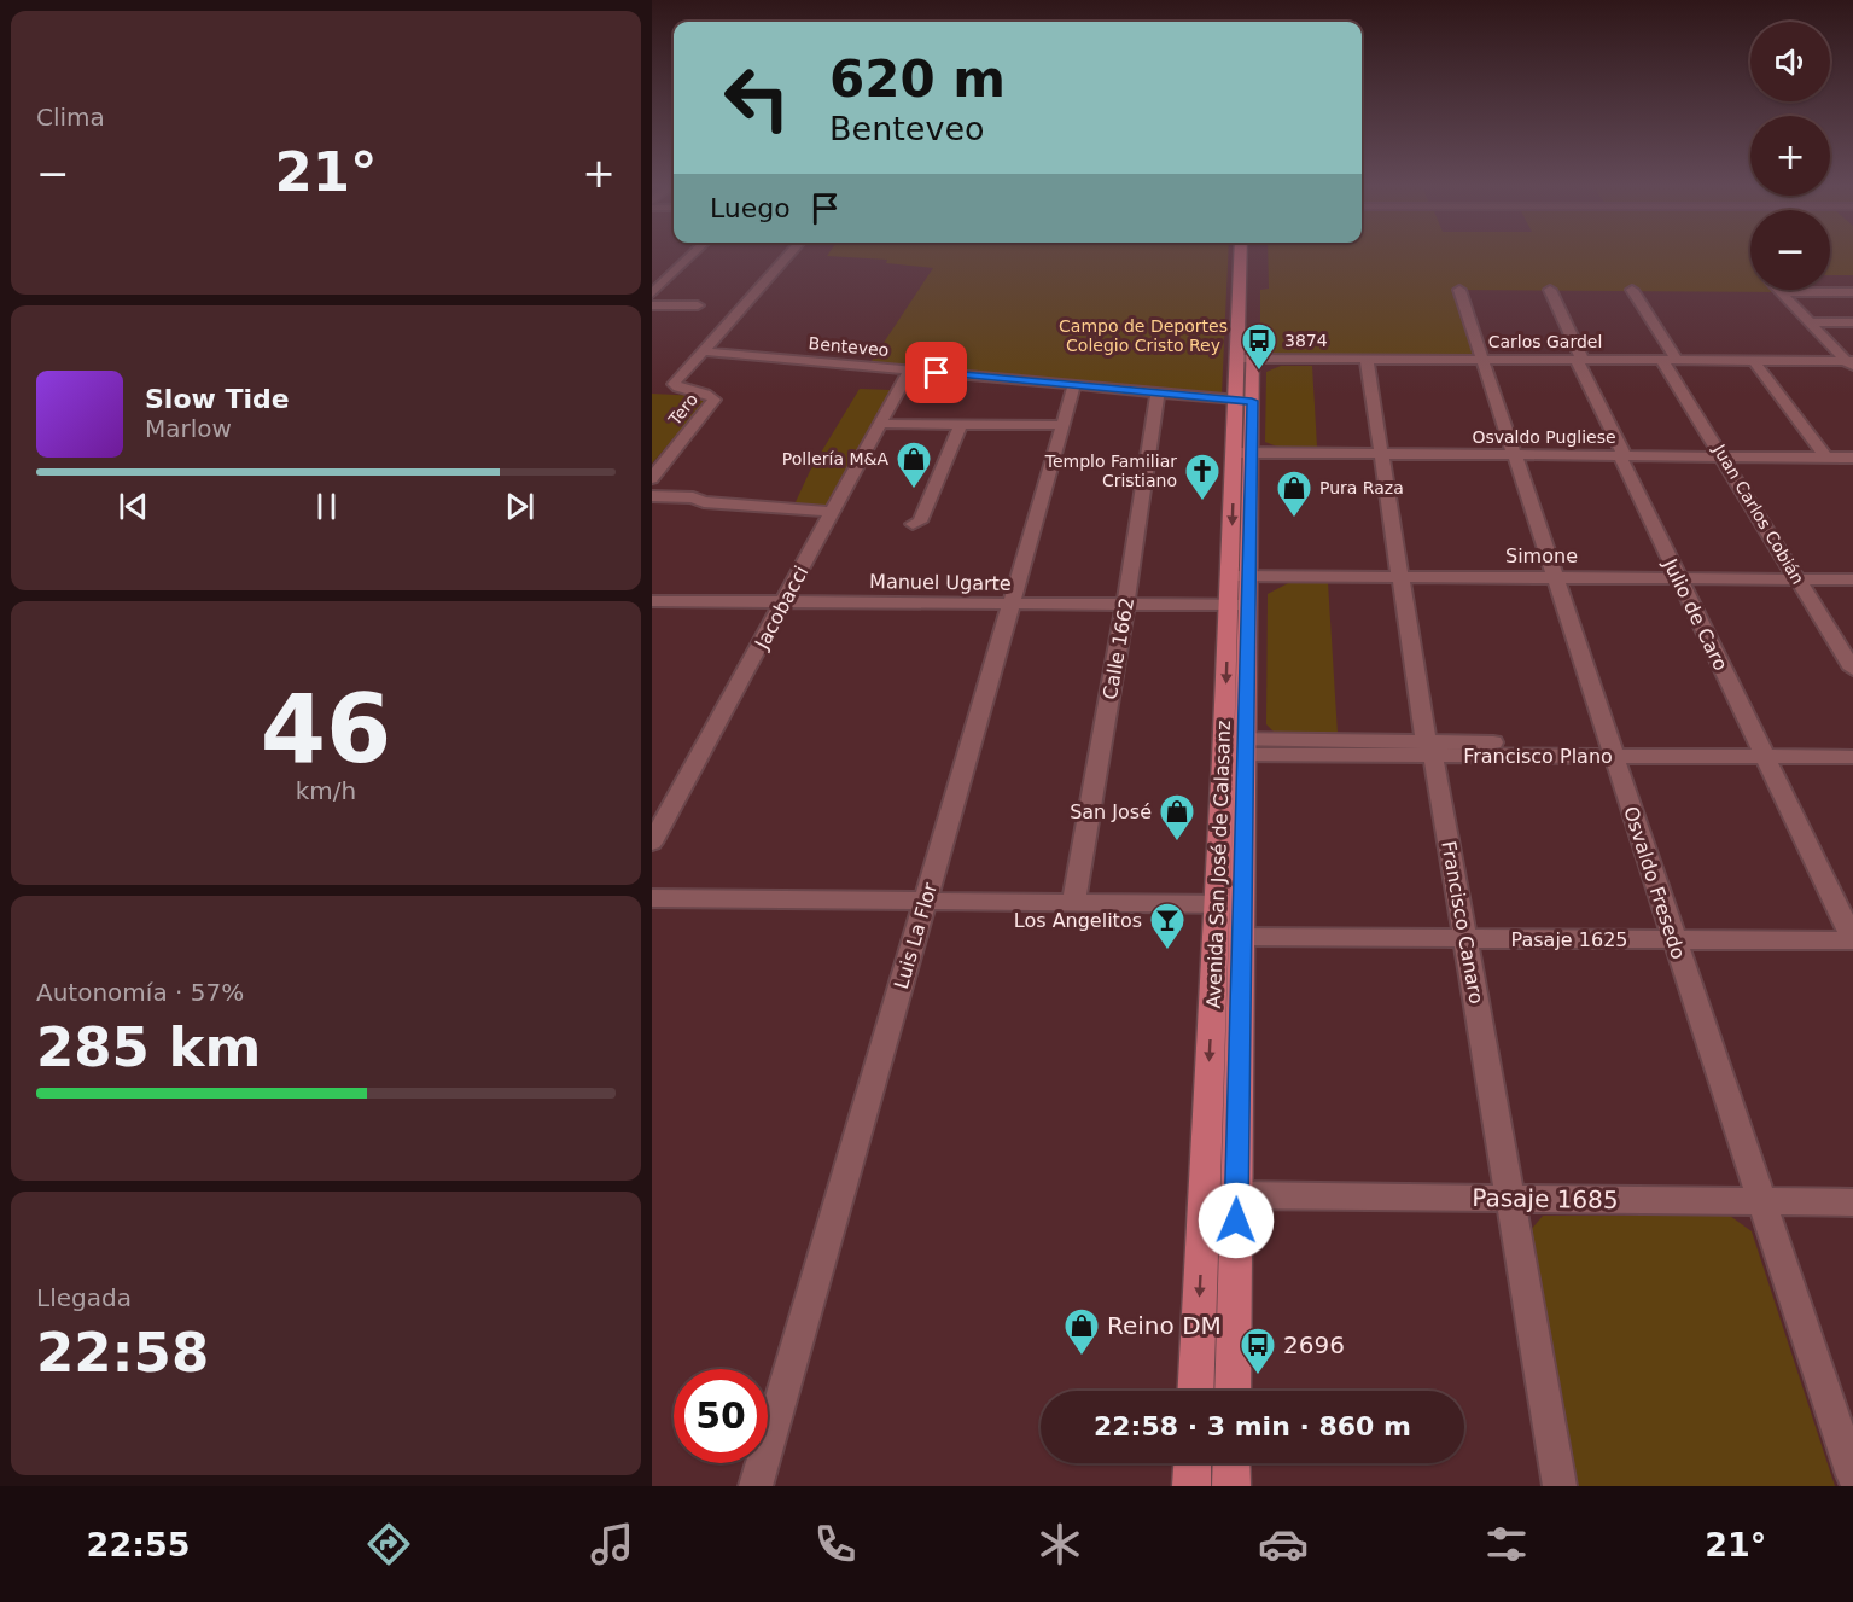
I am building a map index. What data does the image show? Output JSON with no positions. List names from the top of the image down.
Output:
{
  "streets": {
    "main road": ["Avenida San José de Calasanz"],
    "street": [
      "Carlos Gardel",
      "Benteveo",
      "Tero",
      "Osvaldo Pugliese",
      "Juan Carlos Cobián",
      "Simone",
      "Manuel Ugarte",
      "Jacobacci",
      "Julio de Caro",
      "Calle 1662",
      "Francisco Plano",
      "Osvaldo Fresedo",
      "Francisco Canaro",
      "Luis La Flor",
      "Pasaje 1625",
      "Pasaje 1685"
    ]
  },
  "crossings": [
    ["Carlos Gardel", "Juan Carlos Cobián"],
    ["Carlos Gardel", "Julio de Caro"],
    ["Carlos Gardel", "Avenida San José de Calasanz"],
    ["Carlos Gardel", "Osvaldo Fresedo"],
    ["Carlos Gardel", "Francisco Canaro"],
    ["Benteveo", "Tero"],
    ["Benteveo", "Jacobacci"],
    ["Benteveo", "Calle 1662"],
    ["Benteveo", "Avenida San José de Calasanz"],
    ["Benteveo", "Luis La Flor"],
    ["Osvaldo Pugliese", "Juan Carlos Cobián"],
    ["Osvaldo Pugliese", "Julio de Caro"],
    ["Osvaldo Pugliese", "Avenida San José de Calasanz"],
    ["Osvaldo Pugliese", "Osvaldo Fresedo"],
    ["Osvaldo Pugliese", "Francisco Canaro"],
    ["Juan Carlos Cobián", "Simone"],
    ["Simone", "Julio de Caro"],
    ["Simone", "Avenida San José de Calasanz"],
    ["Simone", "Osvaldo Fresedo"],
    ["Simone", "Francisco Canaro"],
    ["Manuel Ugarte", "Jacobacci"],
    ["Manuel Ugarte", "Calle 1662"],
    ["Manuel Ugarte", "Avenida San José de Calasanz"],
    ["Manuel Ugarte", "Luis La Flor"],
    ["Julio de Caro", "Francisco Plano"],
    ["Julio de Caro", "Pasaje 1625"],
    ["Francisco Plano", "Avenida San José de Calasanz"],
    ["Francisco Plano", "Osvaldo Fresedo"],
    ["Francisco Plano", "Francisco Canaro"],
    ["Avenida San José de Calasanz", "Pasaje 1625"],
    ["Avenida San José de Calasanz", "Pasaje 1685"],
    ["Osvaldo Fresedo", "Pasaje 1625"],
    ["Osvaldo Fresedo", "Pasaje 1685"],
    ["Francisco Canaro", "Pasaje 1625"],
    ["Francisco Canaro", "Pasaje 1685"]
  ],
  "parks": ["Campo de Deportes Colegio Cristo Rey"],
  "places": {
    "bus stop": ["3874", "2696"],
    "shop": [
      "Pollería M&A",
      "Pura Raza",
      "San José",
      "Reino DM"
    ],
    "church": ["Templo Familiar Cristiano"],
    "bar": ["Los Angelitos"]
  },
  "page": {
    "tile": [
      "Clima",
      ["46", "km/h"],
      ["Autonomía · 57%", "285 km"],
      ["Llegada", "22:58"]
    ],
    "map_buttons": ["+", "−"],
    "turn": ["620 m", "Benteveo"],
    "heat": ["−", "21°", "+"],
    "then": "Luego",
    "song": ["Slow Tide", "Marlow"],
    "limit": "50",
    "trip": "22:58 · 3 min · 860 m",
    "tabs": ["22:55", "21°"]
  }
}
